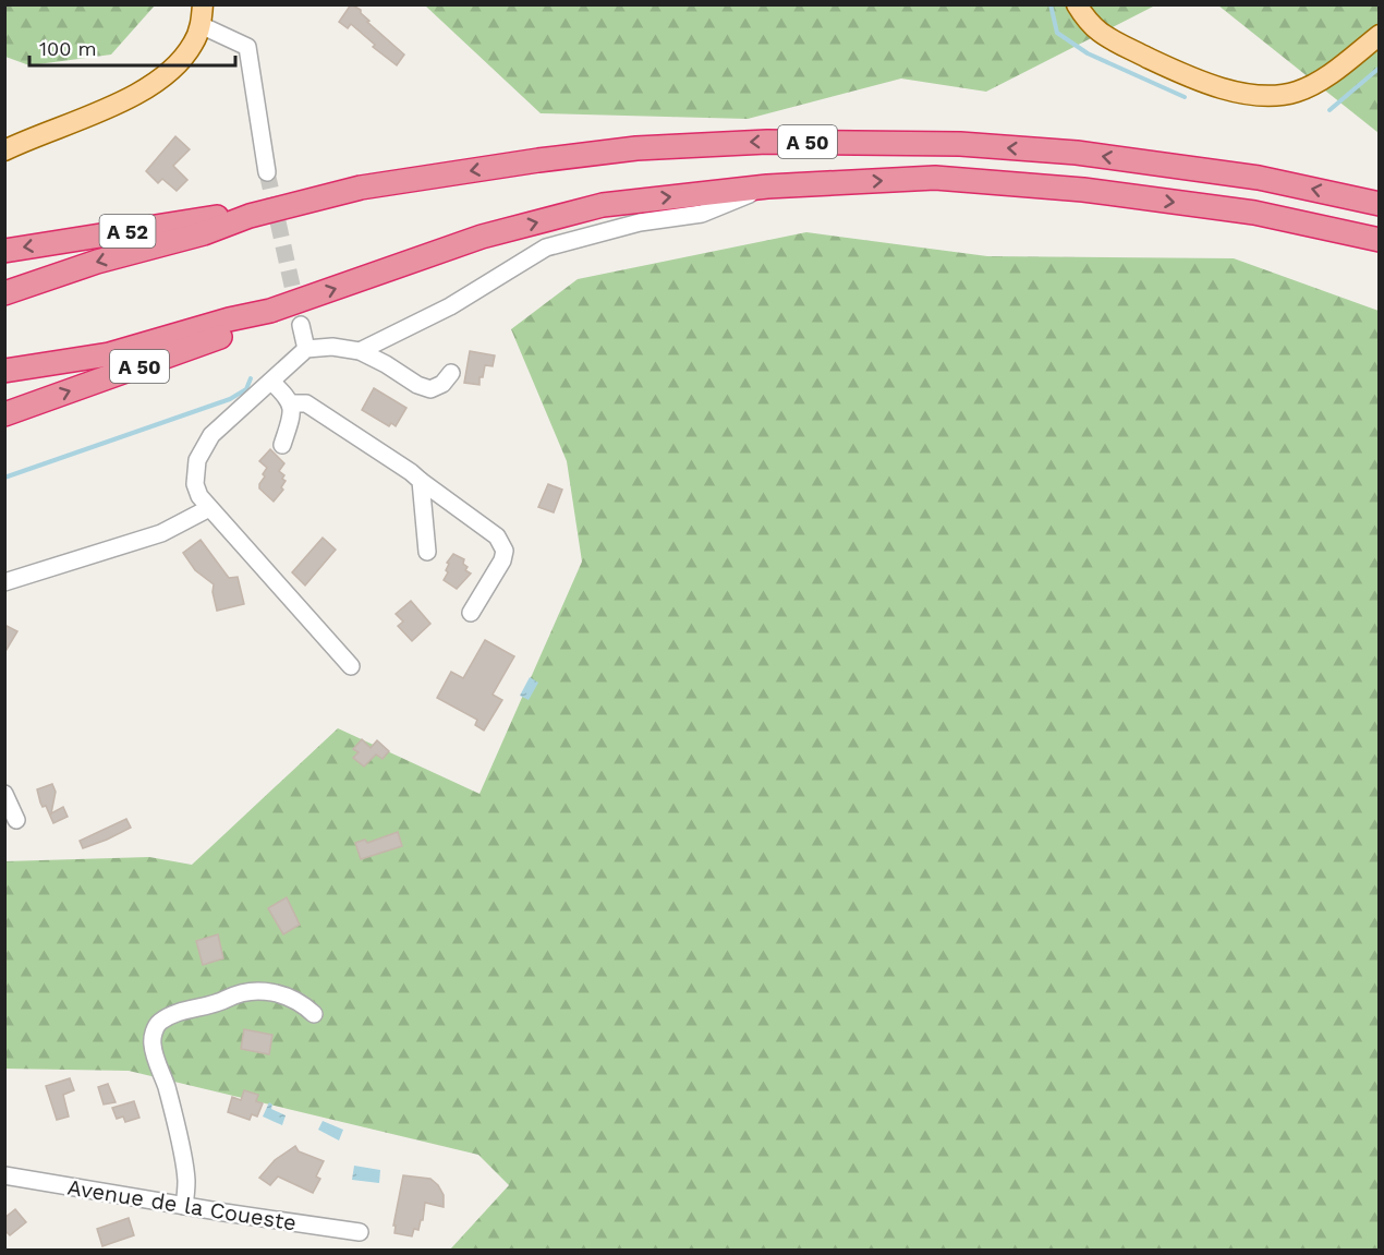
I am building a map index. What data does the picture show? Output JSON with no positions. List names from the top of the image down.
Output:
{
  "streets": {
    "highway": ["A 50", "A 52"],
    "street": ["Avenue de la Coueste"]
  },
  "crossings": [
    ["A 50", "A 52"]
  ],
  "scale_bar": "100 m"
}
